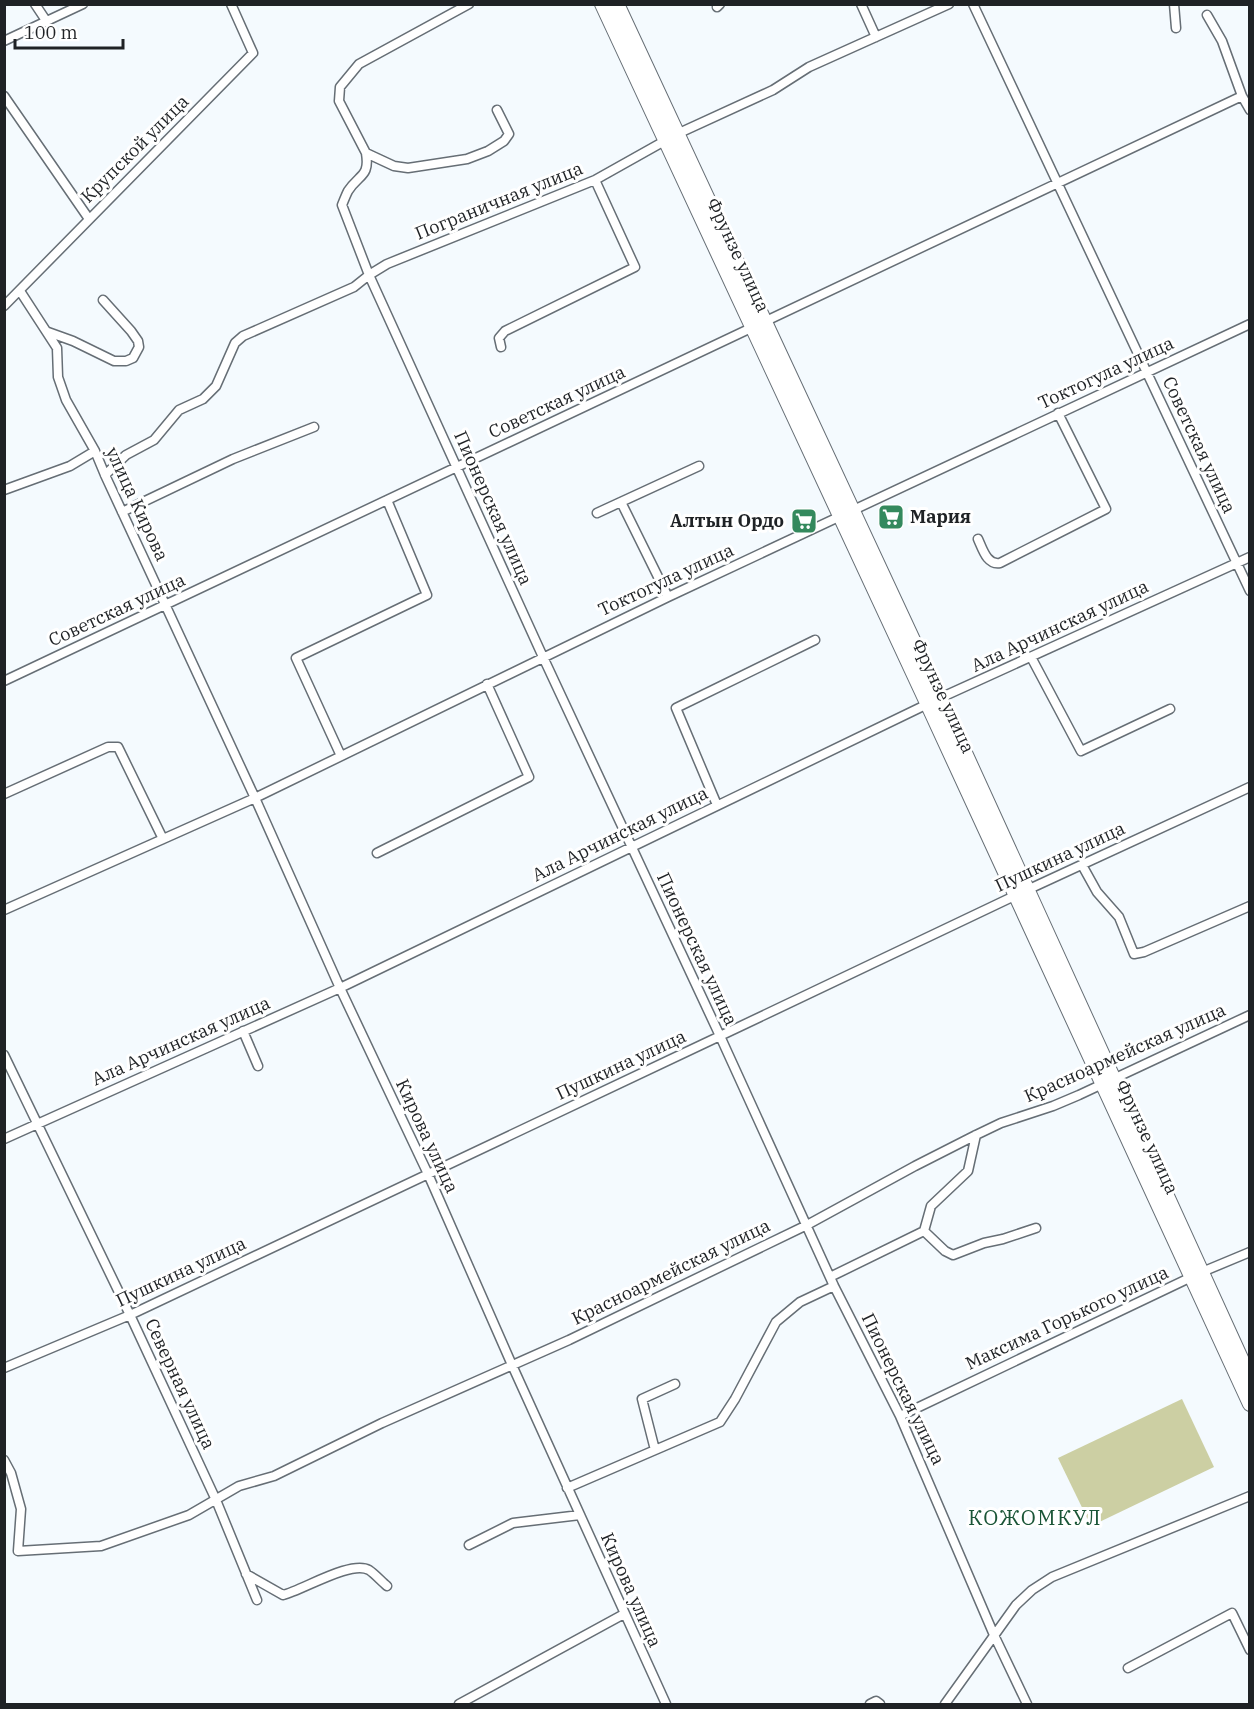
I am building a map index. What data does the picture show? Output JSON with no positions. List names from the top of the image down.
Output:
{
  "streets": {
    "main road": ["Фрунзе улица"],
    "street": [
      "Крупской улица",
      "Пограничная улица",
      "Токтогула улица",
      "Советская улица",
      "улица Кирова",
      "Пионерская улица",
      "Ала Арчинская улица",
      "Пушкина улица",
      "Красноармейская улица",
      "Кирова улица",
      "Максима Горького улица",
      "Северная улица"
    ]
  },
  "crossings": [
    ["Крупской улица", "улица Кирова"],
    ["Пограничная улица", "Фрунзе улица"],
    ["Пограничная улица", "улица Кирова"],
    ["Пограничная улица", "Пионерская улица"],
    ["Фрунзе улица", "Токтогула улица"],
    ["Фрунзе улица", "Советская улица"],
    ["Фрунзе улица", "Ала Арчинская улица"],
    ["Фрунзе улица", "Пушкина улица"],
    ["Фрунзе улица", "Красноармейская улица"],
    ["Фрунзе улица", "Максима Горького улица"],
    ["Токтогула улица", "Советская улица"],
    ["Токтогула улица", "улица Кирова"],
    ["Токтогула улица", "Пионерская улица"],
    ["Токтогула улица", "Кирова улица"],
    ["Советская улица", "улица Кирова"],
    ["Советская улица", "Пионерская улица"],
    ["Советская улица", "Ала Арчинская улица"],
    ["улица Кирова", "Кирова улица"],
    ["Пионерская улица", "Ала Арчинская улица"],
    ["Пионерская улица", "Пушкина улица"],
    ["Пионерская улица", "Красноармейская улица"],
    ["Пионерская улица", "Максима Горького улица"],
    ["Ала Арчинская улица", "Кирова улица"],
    ["Ала Арчинская улица", "Северная улица"],
    ["Пушкина улица", "Кирова улица"],
    ["Пушкина улица", "Северная улица"],
    ["Красноармейская улица", "Кирова улица"],
    ["Красноармейская улица", "Северная улица"]
  ],
  "districts": ["КОЖОМКУЛ"],
  "places": {
    "supermarket": ["Мария", "Алтын Ордо"]
  },
  "scale_bar": "100 m"
}
